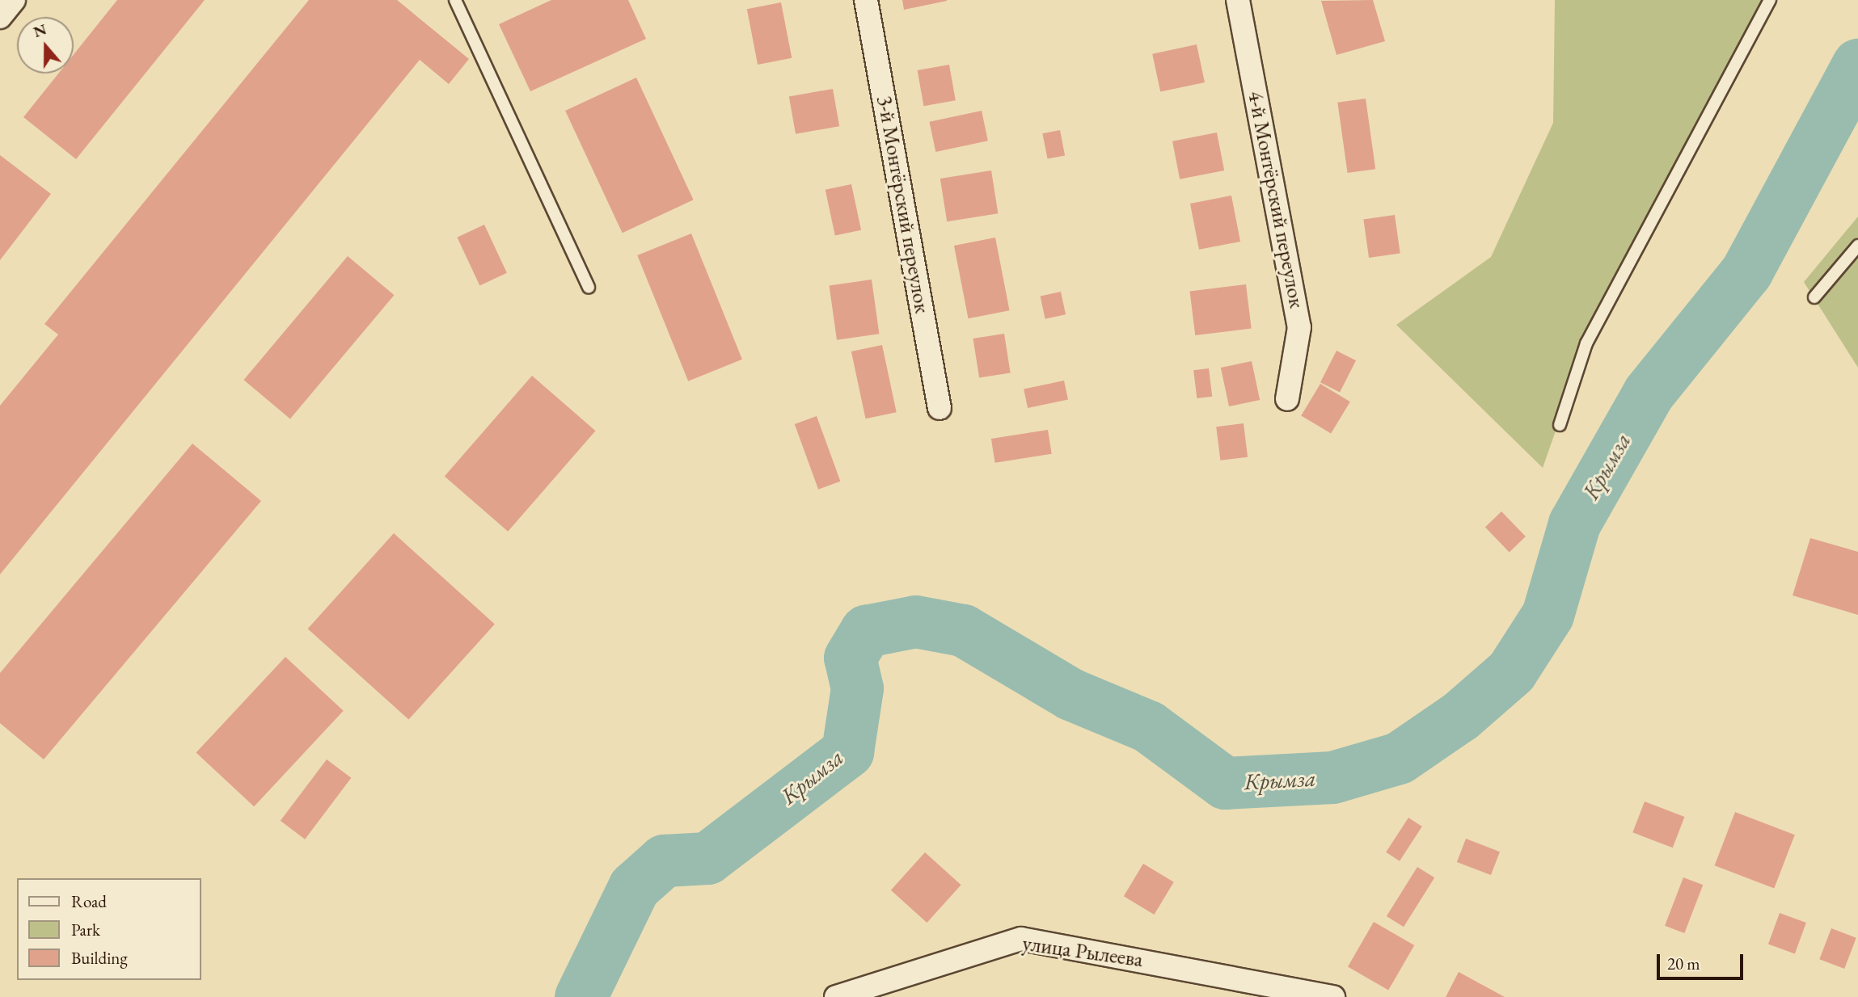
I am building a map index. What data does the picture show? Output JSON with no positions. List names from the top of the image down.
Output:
{
  "streets": {
    "street": ["4-й Монтёрский переулок", "3-й Монтёрский переулок", "улица Рылеева"]
  },
  "water": ["Крымза"],
  "legend": ["Road", "Park", "Building"],
  "scale_bar": "20 m",
  "north": "top"
}
